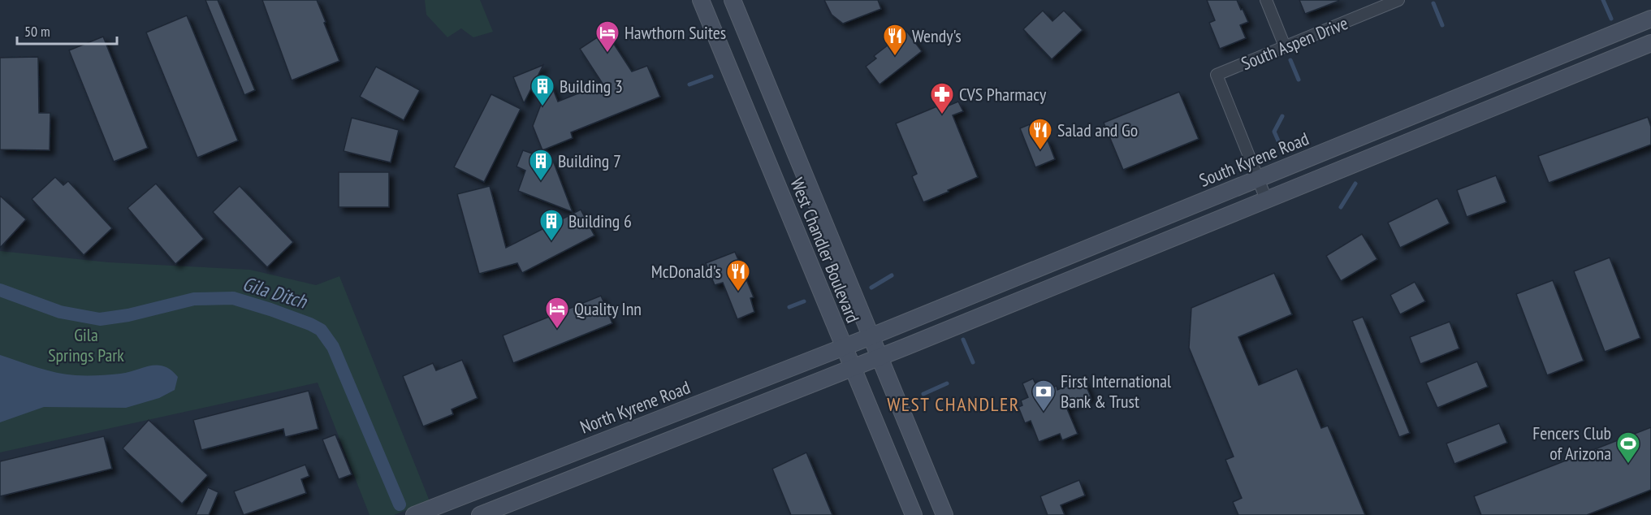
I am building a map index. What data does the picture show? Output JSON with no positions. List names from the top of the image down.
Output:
{
  "streets": {
    "main road": ["South Kyrene Road", "West Chandler Boulevard", "North Kyrene Road"],
    "street": ["South Aspen Drive"]
  },
  "crossings": [
    ["South Aspen Drive", "South Kyrene Road"],
    ["South Kyrene Road", "West Chandler Boulevard"],
    ["South Kyrene Road", "North Kyrene Road"],
    ["West Chandler Boulevard", "North Kyrene Road"]
  ],
  "districts": ["WEST CHANDLER"],
  "water": ["Gila Ditch"],
  "parks": ["Gila Springs Park"],
  "places": {
    "hotel": ["Hawthorn Suites", "Quality Inn"],
    "restaurant": ["Wendy's", "Salad and Go", "McDonald's"],
    "building": ["Building 3", "Building 7", "Building 6"],
    "pharmacy": ["CVS Pharmacy"],
    "bank": ["First International Bank & Trust"],
    "sports": ["Fencers Club of Arizona"]
  },
  "scale_bar": "50 m"
}
